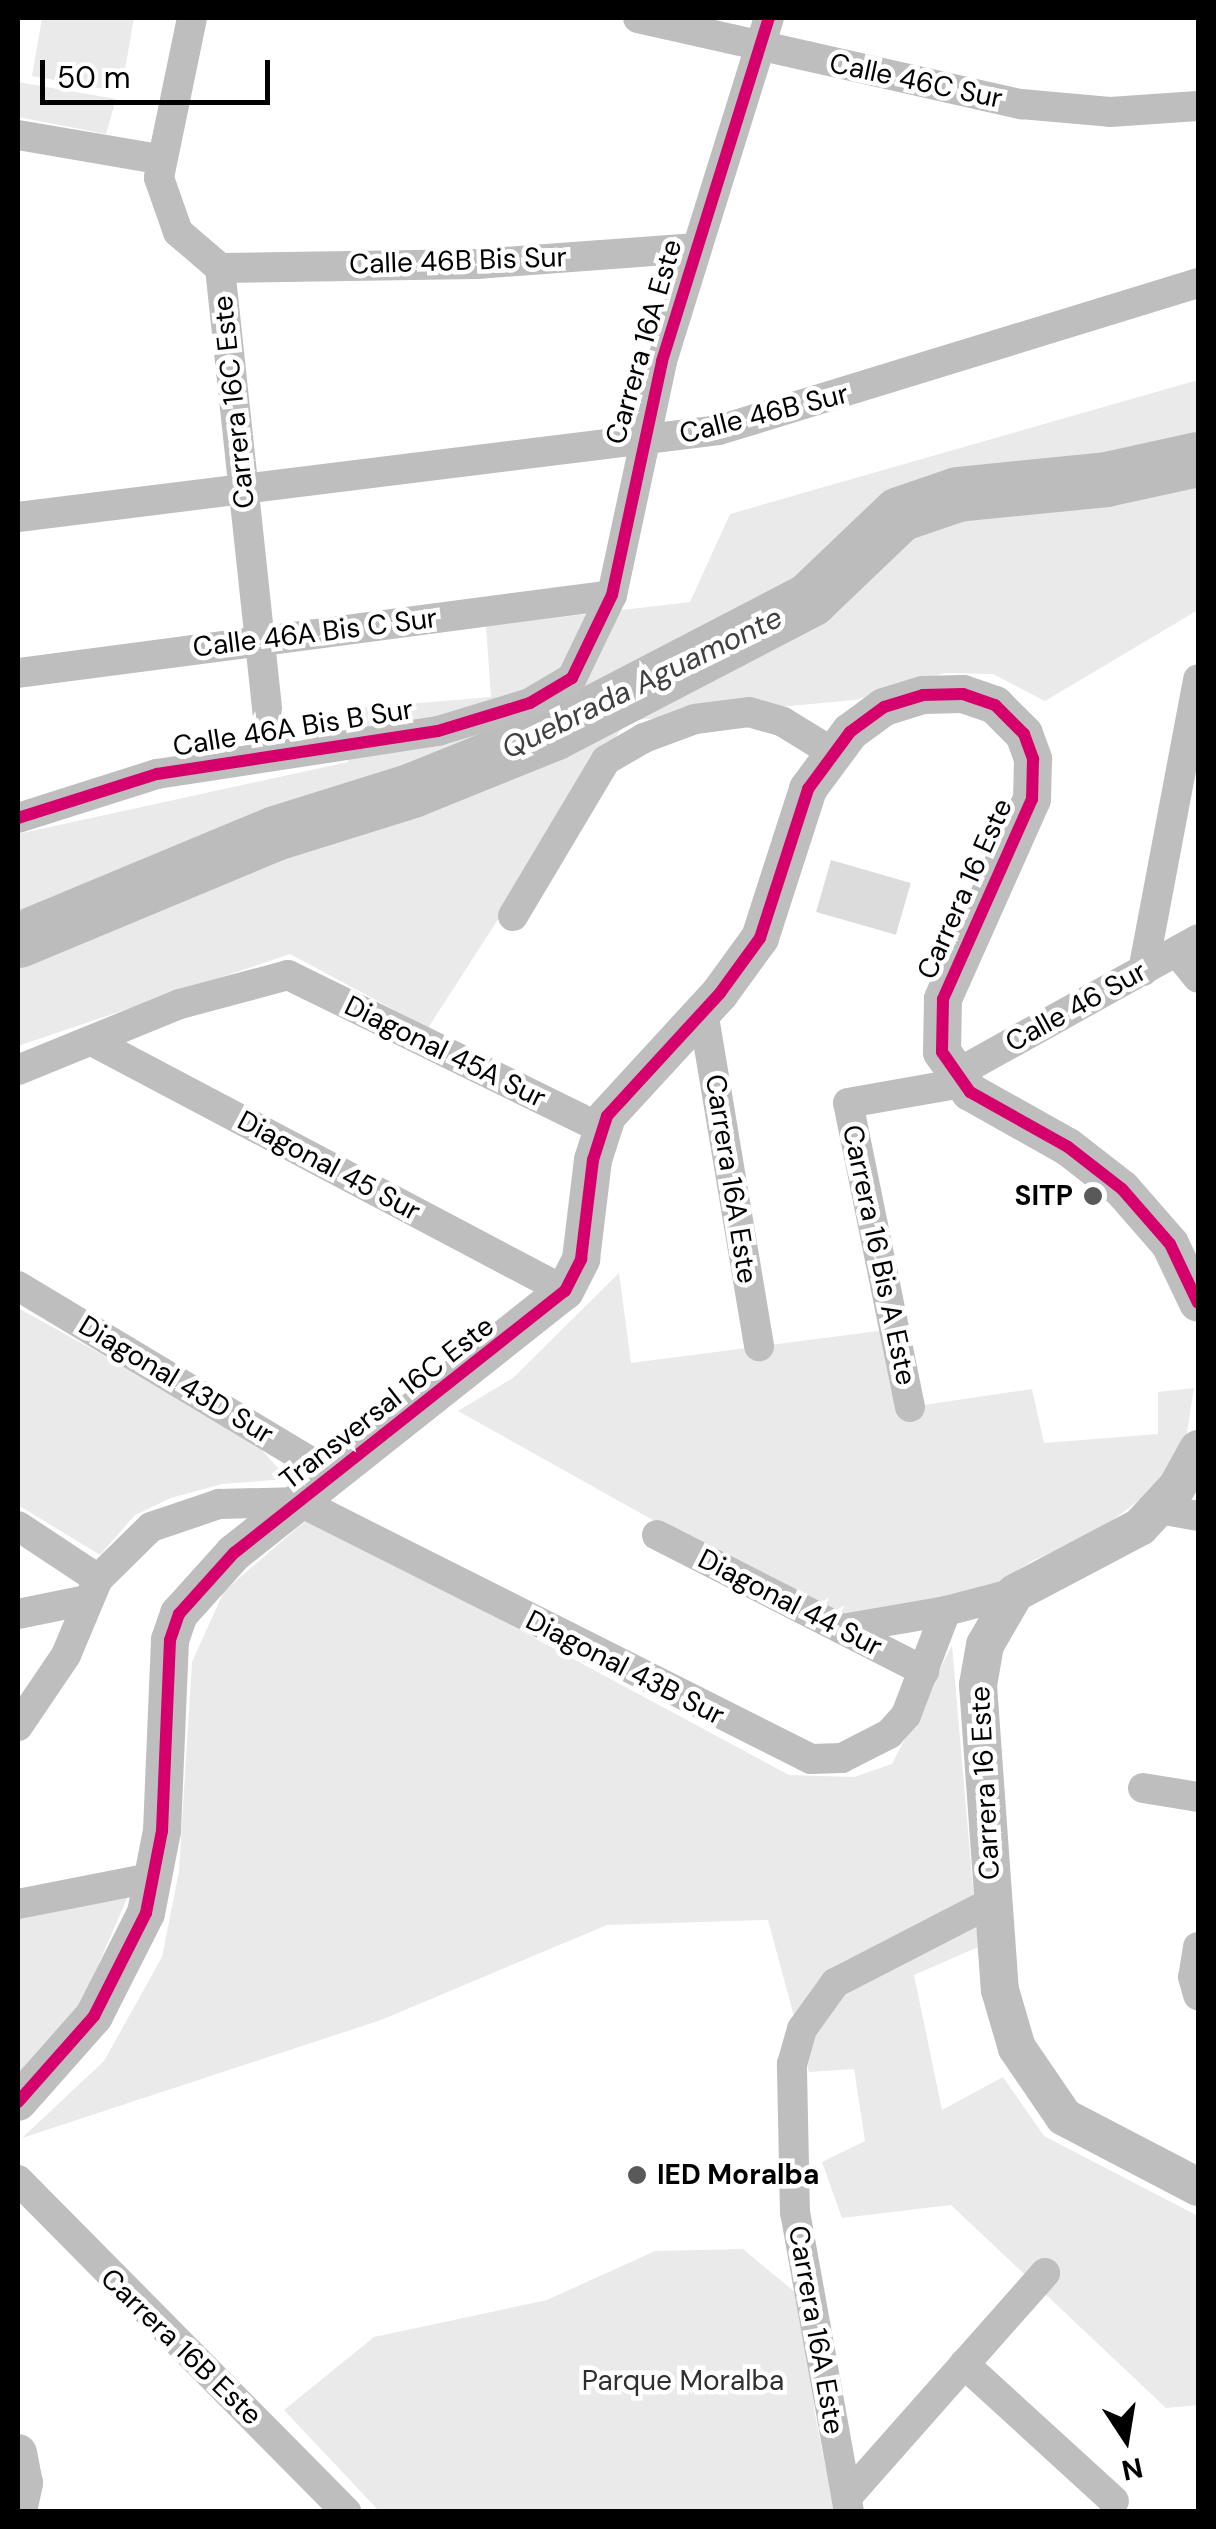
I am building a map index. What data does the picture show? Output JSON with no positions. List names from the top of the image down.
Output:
{
  "streets": {
    "street": [
      "Calle 46C Sur",
      "Calle 46B Bis Sur",
      "Carrera 16A Este",
      "Carrera 16C Este",
      "Calle 46B Sur",
      "Calle 46A Bis C Sur",
      "Calle 46A Bis B Sur",
      "Carrera 16 Este",
      "Calle 46 Sur",
      "Diagonal 45A Sur",
      "Diagonal 45 Sur",
      "Carrera 16 Bis A Este",
      "Diagonal 43D Sur",
      "Transversal 16C Este",
      "Diagonal 44 Sur",
      "Diagonal 43B Sur",
      "Carrera 16B Este"
    ]
  },
  "crossings": [
    ["Calle 46C Sur", "Carrera 16A Este"],
    ["Calle 46B Bis Sur", "Carrera 16A Este"],
    ["Calle 46B Bis Sur", "Carrera 16C Este"],
    ["Carrera 16A Este", "Calle 46B Sur"],
    ["Carrera 16A Este", "Calle 46A Bis C Sur"],
    ["Carrera 16A Este", "Calle 46A Bis B Sur"],
    ["Carrera 16A Este", "Carrera 16 Este"],
    ["Carrera 16A Este", "Transversal 16C Este"],
    ["Carrera 16C Este", "Calle 46B Sur"],
    ["Carrera 16C Este", "Calle 46A Bis C Sur"],
    ["Carrera 16C Este", "Calle 46A Bis B Sur"],
    ["Carrera 16 Este", "Calle 46 Sur"],
    ["Carrera 16 Este", "Transversal 16C Este"],
    ["Calle 46 Sur", "Carrera 16 Bis A Este"],
    ["Diagonal 45A Sur", "Diagonal 45 Sur"],
    ["Diagonal 45A Sur", "Transversal 16C Este"],
    ["Diagonal 45 Sur", "Transversal 16C Este"],
    ["Diagonal 43D Sur", "Transversal 16C Este"],
    ["Transversal 16C Este", "Diagonal 43B Sur"],
    ["Diagonal 44 Sur", "Diagonal 43B Sur"]
  ],
  "water": ["Quebrada Aguamonte"],
  "parks": ["Parque Moralba"],
  "places": ["SITP", "IED Moralba"],
  "scale_bar": "50 m",
  "north": "bottom"
}
